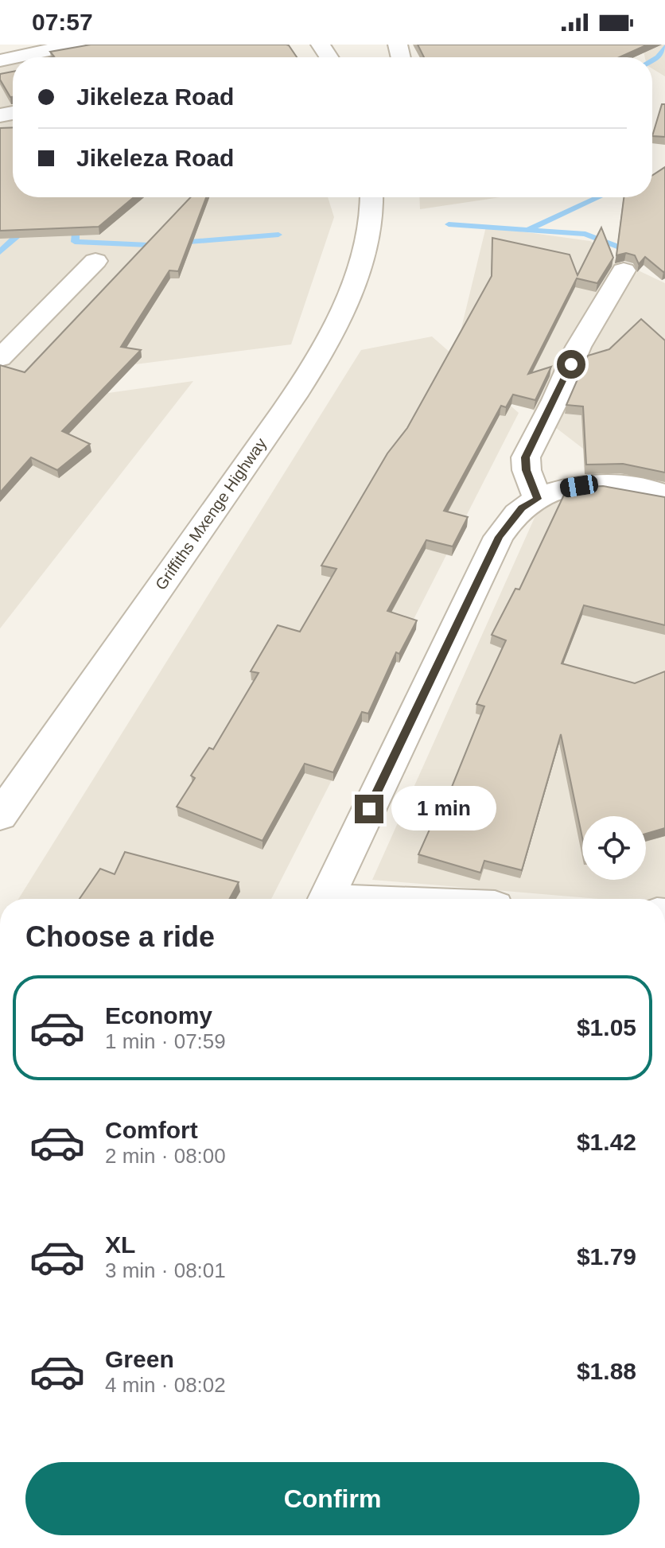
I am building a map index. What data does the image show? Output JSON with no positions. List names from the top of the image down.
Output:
{
  "streets": {
    "street": ["Griffiths Mxenge Highway"]
  },
  "page": {
    "status": "07:57",
    "banner": ["Jikeleza Road", "Jikeleza Road"],
    "bubble": "1 min",
    "heading": "Choose a ride",
    "list": [
      {
        "name": "Economy",
        "note": "1 min · 07:59",
        "value": "$1.05"
      },
      {
        "name": "Comfort",
        "note": "2 min · 08:00",
        "value": "$1.42"
      },
      {
        "name": "XL",
        "note": "3 min · 08:01",
        "value": "$1.79"
      },
      {
        "name": "Green",
        "note": "4 min · 08:02",
        "value": "$1.88"
      }
    ],
    "buttons": "Confirm"
  }
}
